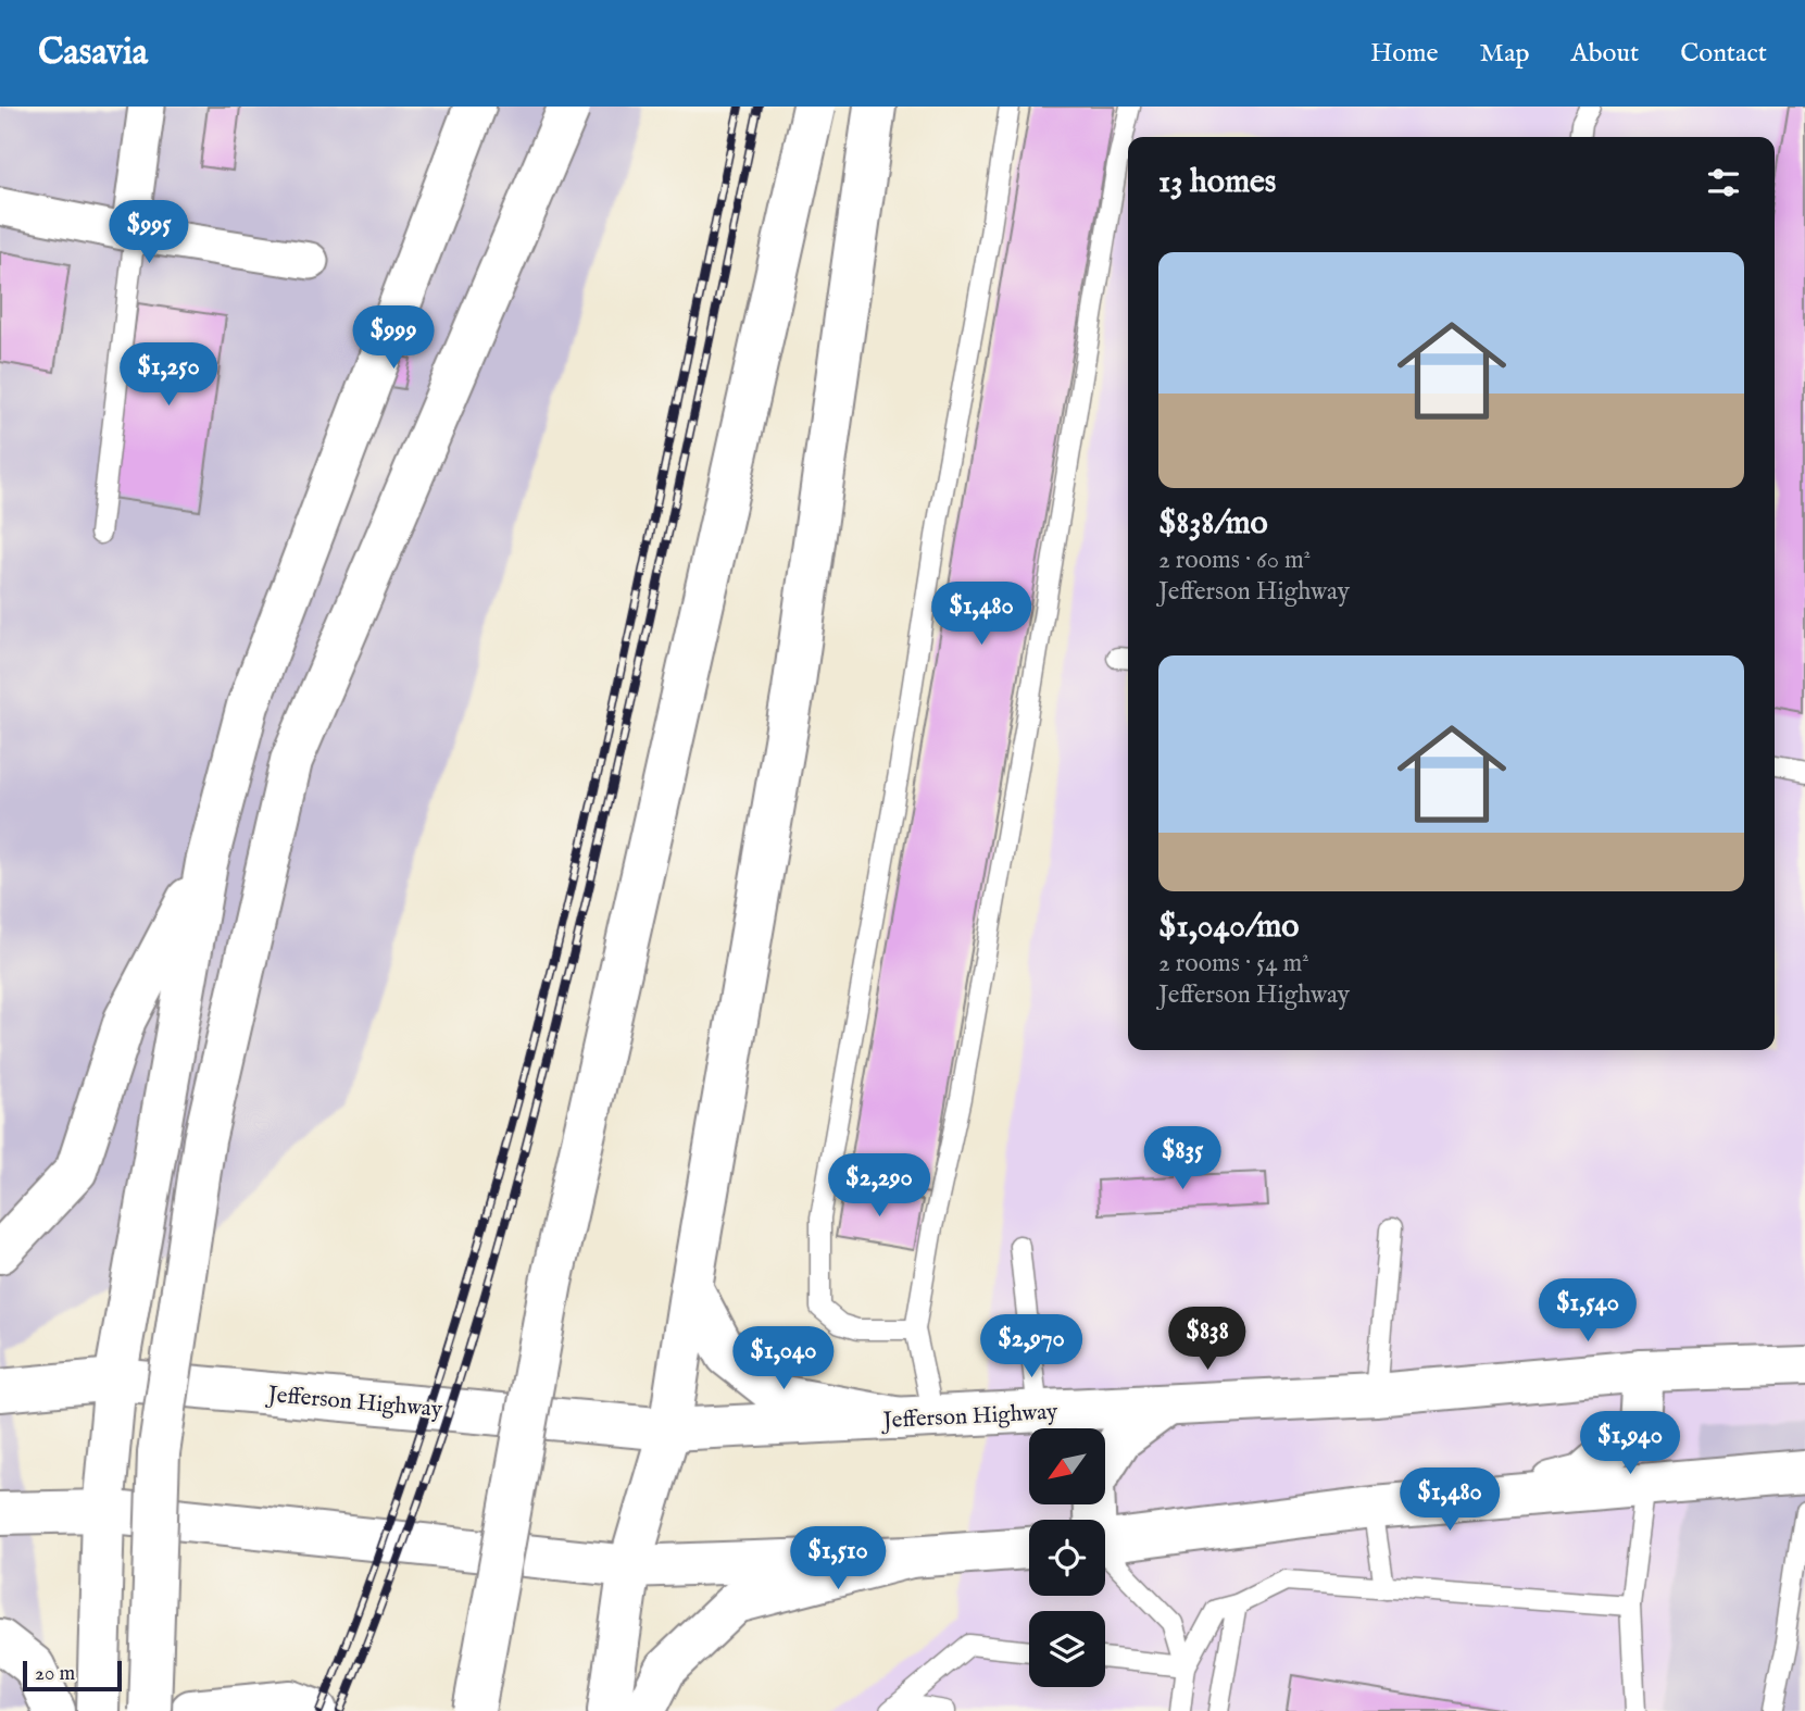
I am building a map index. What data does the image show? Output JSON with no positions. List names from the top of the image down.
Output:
{
  "streets": {
    "main road": ["Jefferson Highway"]
  },
  "scale_bar": "20 m",
  "north": "bottom left",
  "page": {
    "header": "Casavia",
    "nav": [
      "Home",
      "Map",
      "About",
      "Contact"
    ],
    "heading": "13 homes",
    "price": [
      "$995",
      "$999",
      "$1,250",
      "$1,480",
      "$835",
      "$2,290",
      "$1,540",
      "$838",
      "$2,970",
      "$1,040",
      "$1,940",
      "$1,480",
      "$1,510"
    ],
    "list": [
      {
        "name": "$838/mo",
        "note": "2 rooms · 60 m² · Jefferson Highway"
      },
      {
        "name": "$1,040/mo",
        "note": "2 rooms · 54 m² · Jefferson Highway"
      }
    ],
    "scale": "20 m"
  }
}
